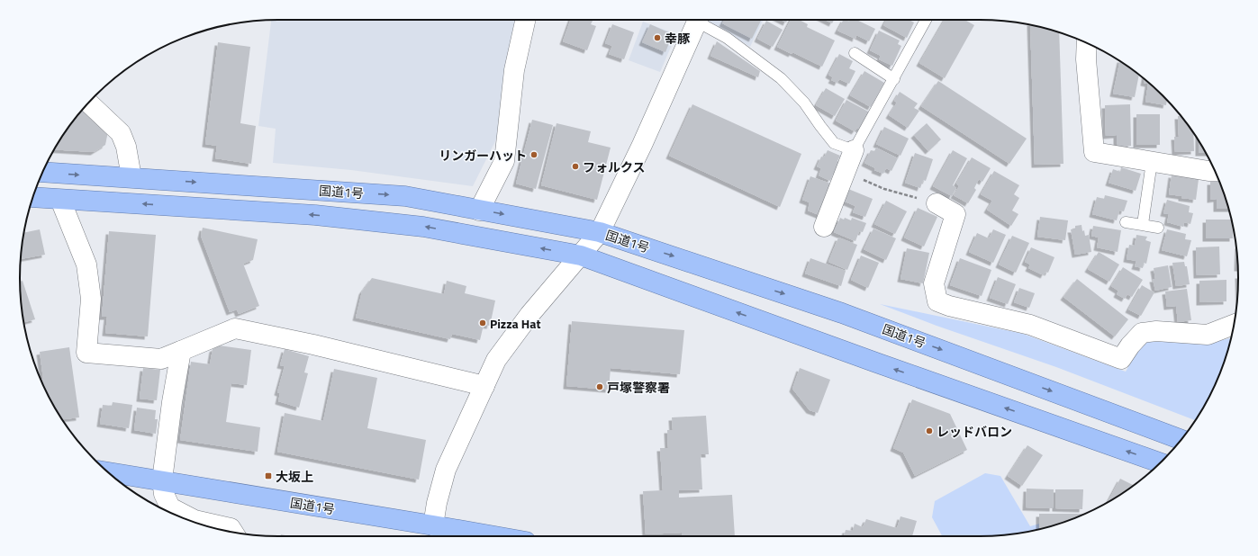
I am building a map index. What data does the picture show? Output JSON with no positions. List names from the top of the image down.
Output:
{
  "streets": {
    "highway": ["国道1号"]
  },
  "places": {
    "other": [
      "幸豚",
      "リンガーハット",
      "フォルクス",
      "Pizza Hat",
      "戸塚警察署",
      "レッドバロン"
    ],
    "transit": ["大坂上"]
  }
}
